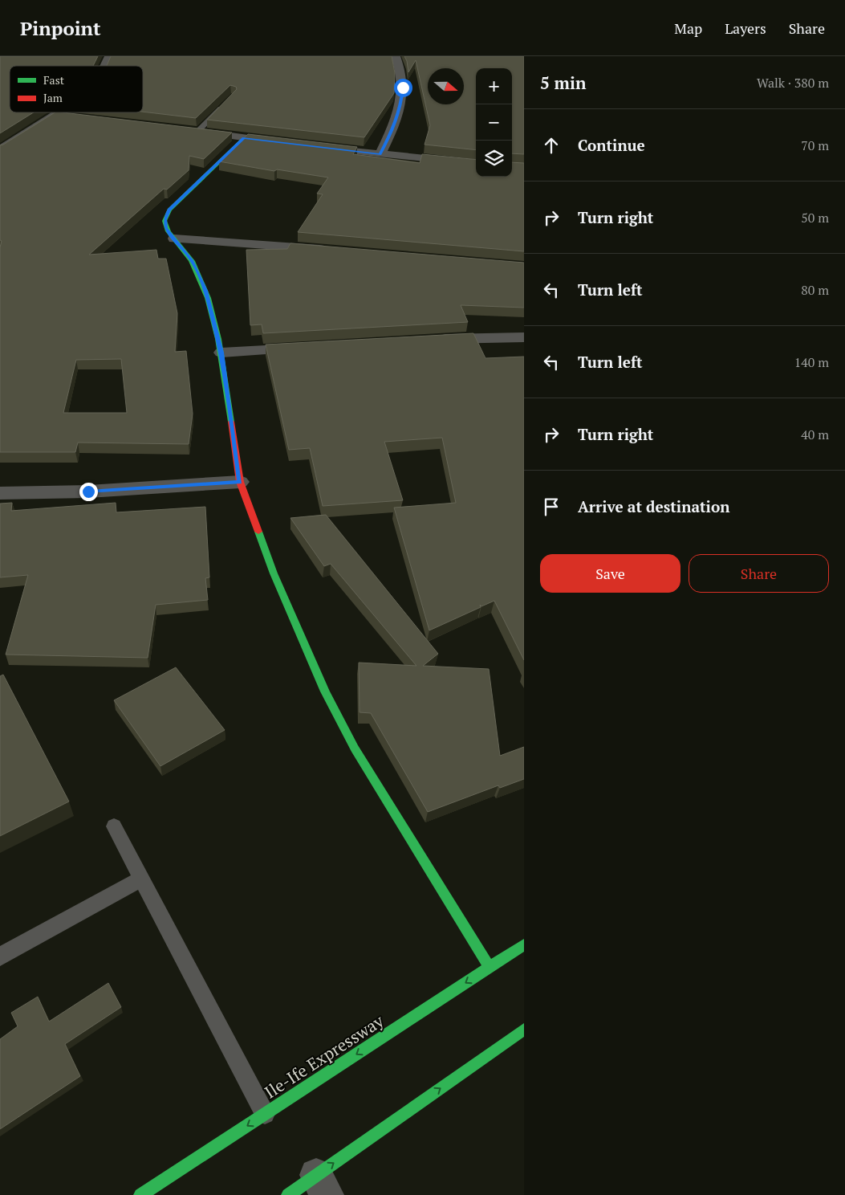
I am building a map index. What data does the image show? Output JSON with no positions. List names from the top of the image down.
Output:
{
  "streets": {
    "main road": ["Ile-Ife Expressway"]
  },
  "legend": ["Fast", "Jam"],
  "north": "right",
  "page": {
    "header": "Pinpoint",
    "nav": ["Map", "Layers", "Share"],
    "heading": ["5 min", "Walk · 380 m"],
    "map_buttons": ["+", "−"],
    "list": [
      ["Continue", "70 m"],
      ["Turn right", "50 m"],
      ["Turn left", "80 m"],
      ["Turn left", "140 m"],
      ["Turn right", "40 m"],
      "Arrive at destination"
    ],
    "buttons": ["Save", "Share"]
  }
}
